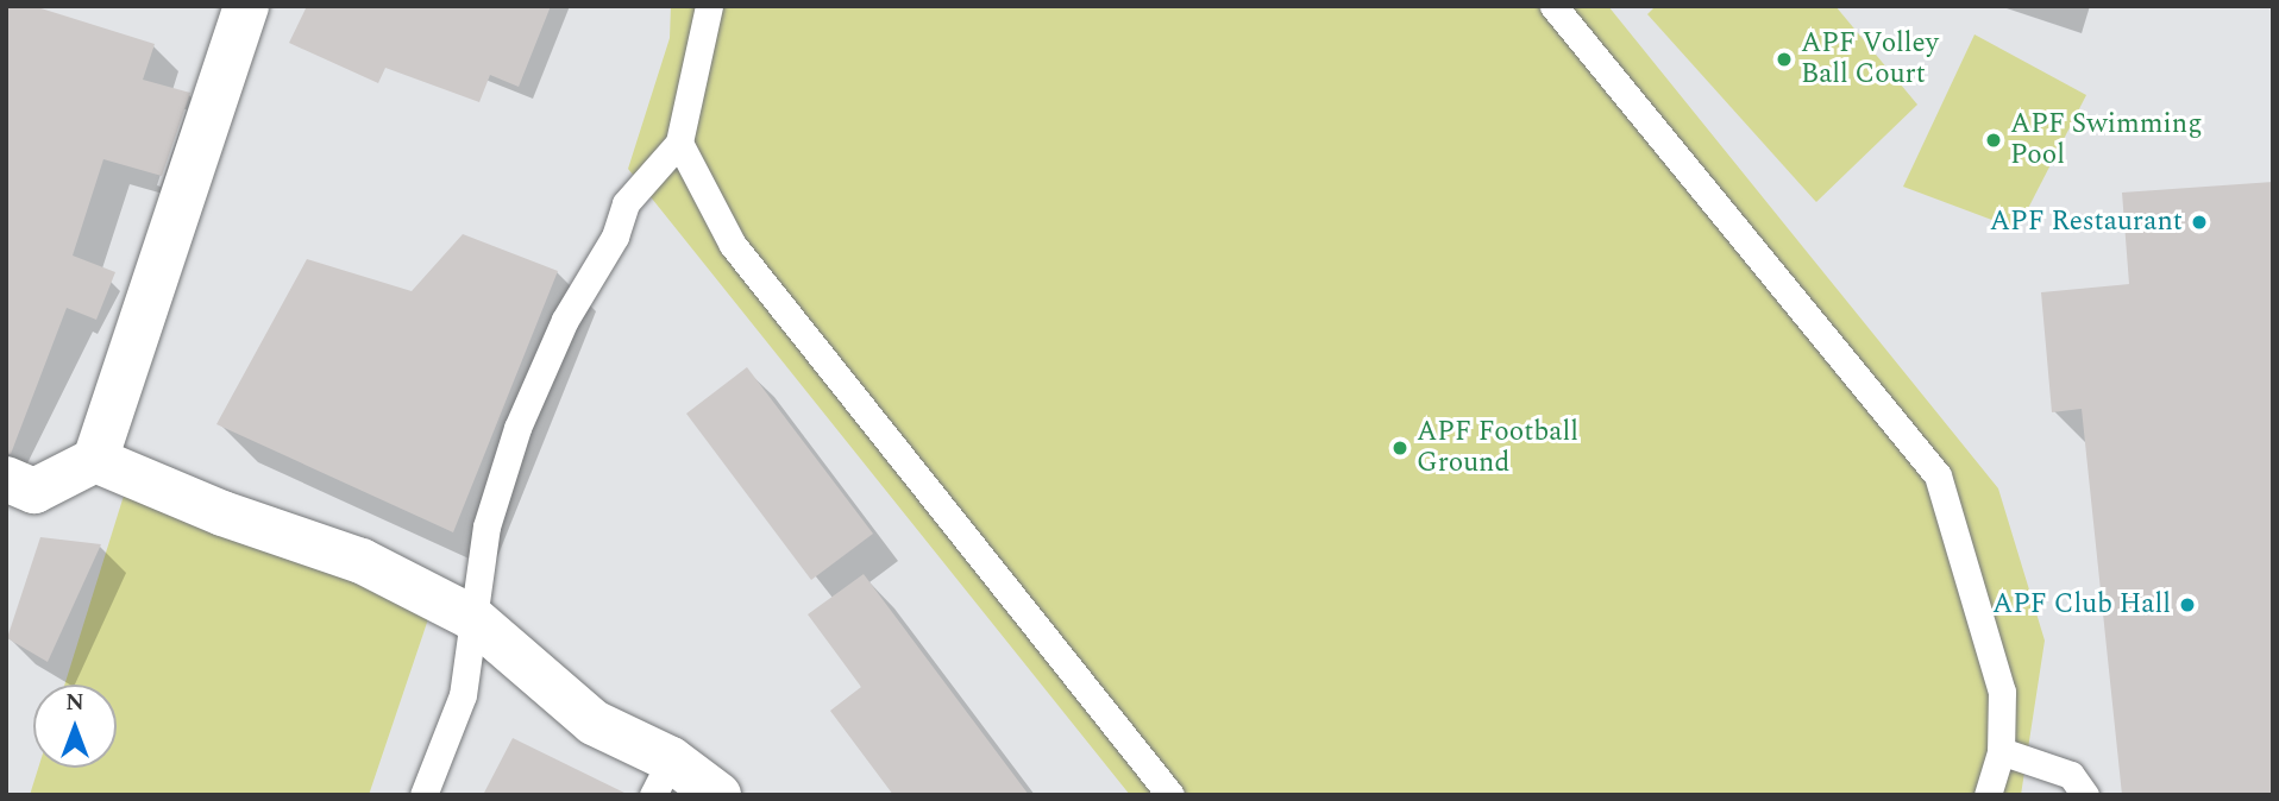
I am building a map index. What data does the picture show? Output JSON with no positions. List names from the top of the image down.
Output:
{
  "places": [
    "APF Volley Ball Court",
    "APF Swimming Pool",
    "APF Restaurant",
    "APF Football Ground",
    "APF Club Hall"
  ],
  "north": "top"
}
